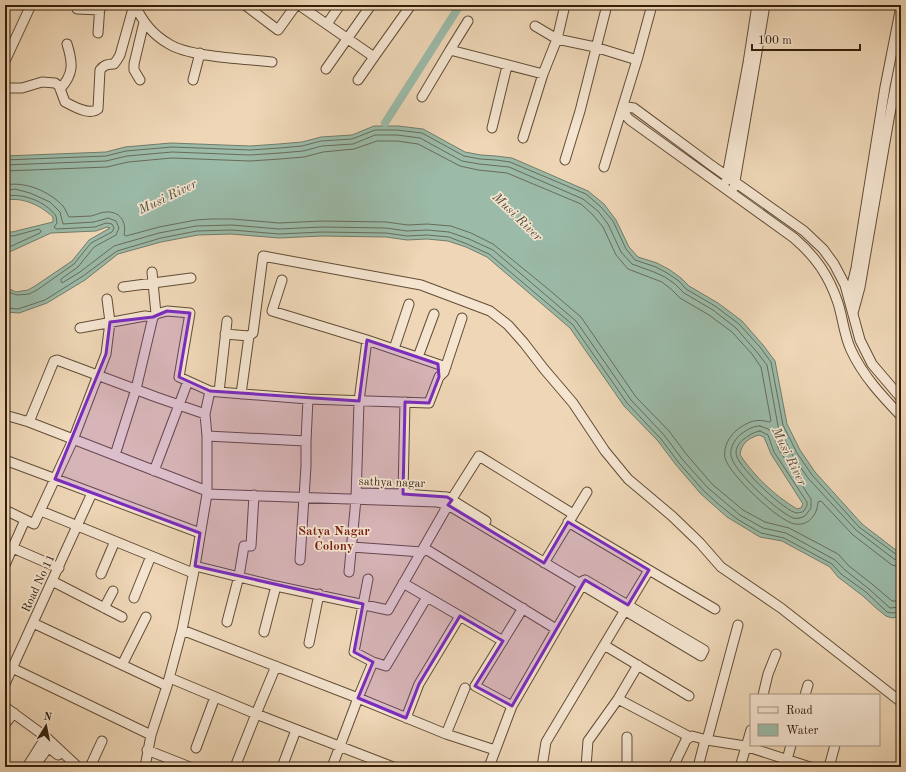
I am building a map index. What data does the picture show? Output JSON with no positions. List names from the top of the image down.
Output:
{
  "streets": {
    "street": ["sathya nagar", "Road No 11"]
  },
  "districts": ["Satya Nagar Colony"],
  "water": ["Musi River"],
  "legend": ["Road", "Water"],
  "scale_bar": "100 m",
  "north": "top"
}
